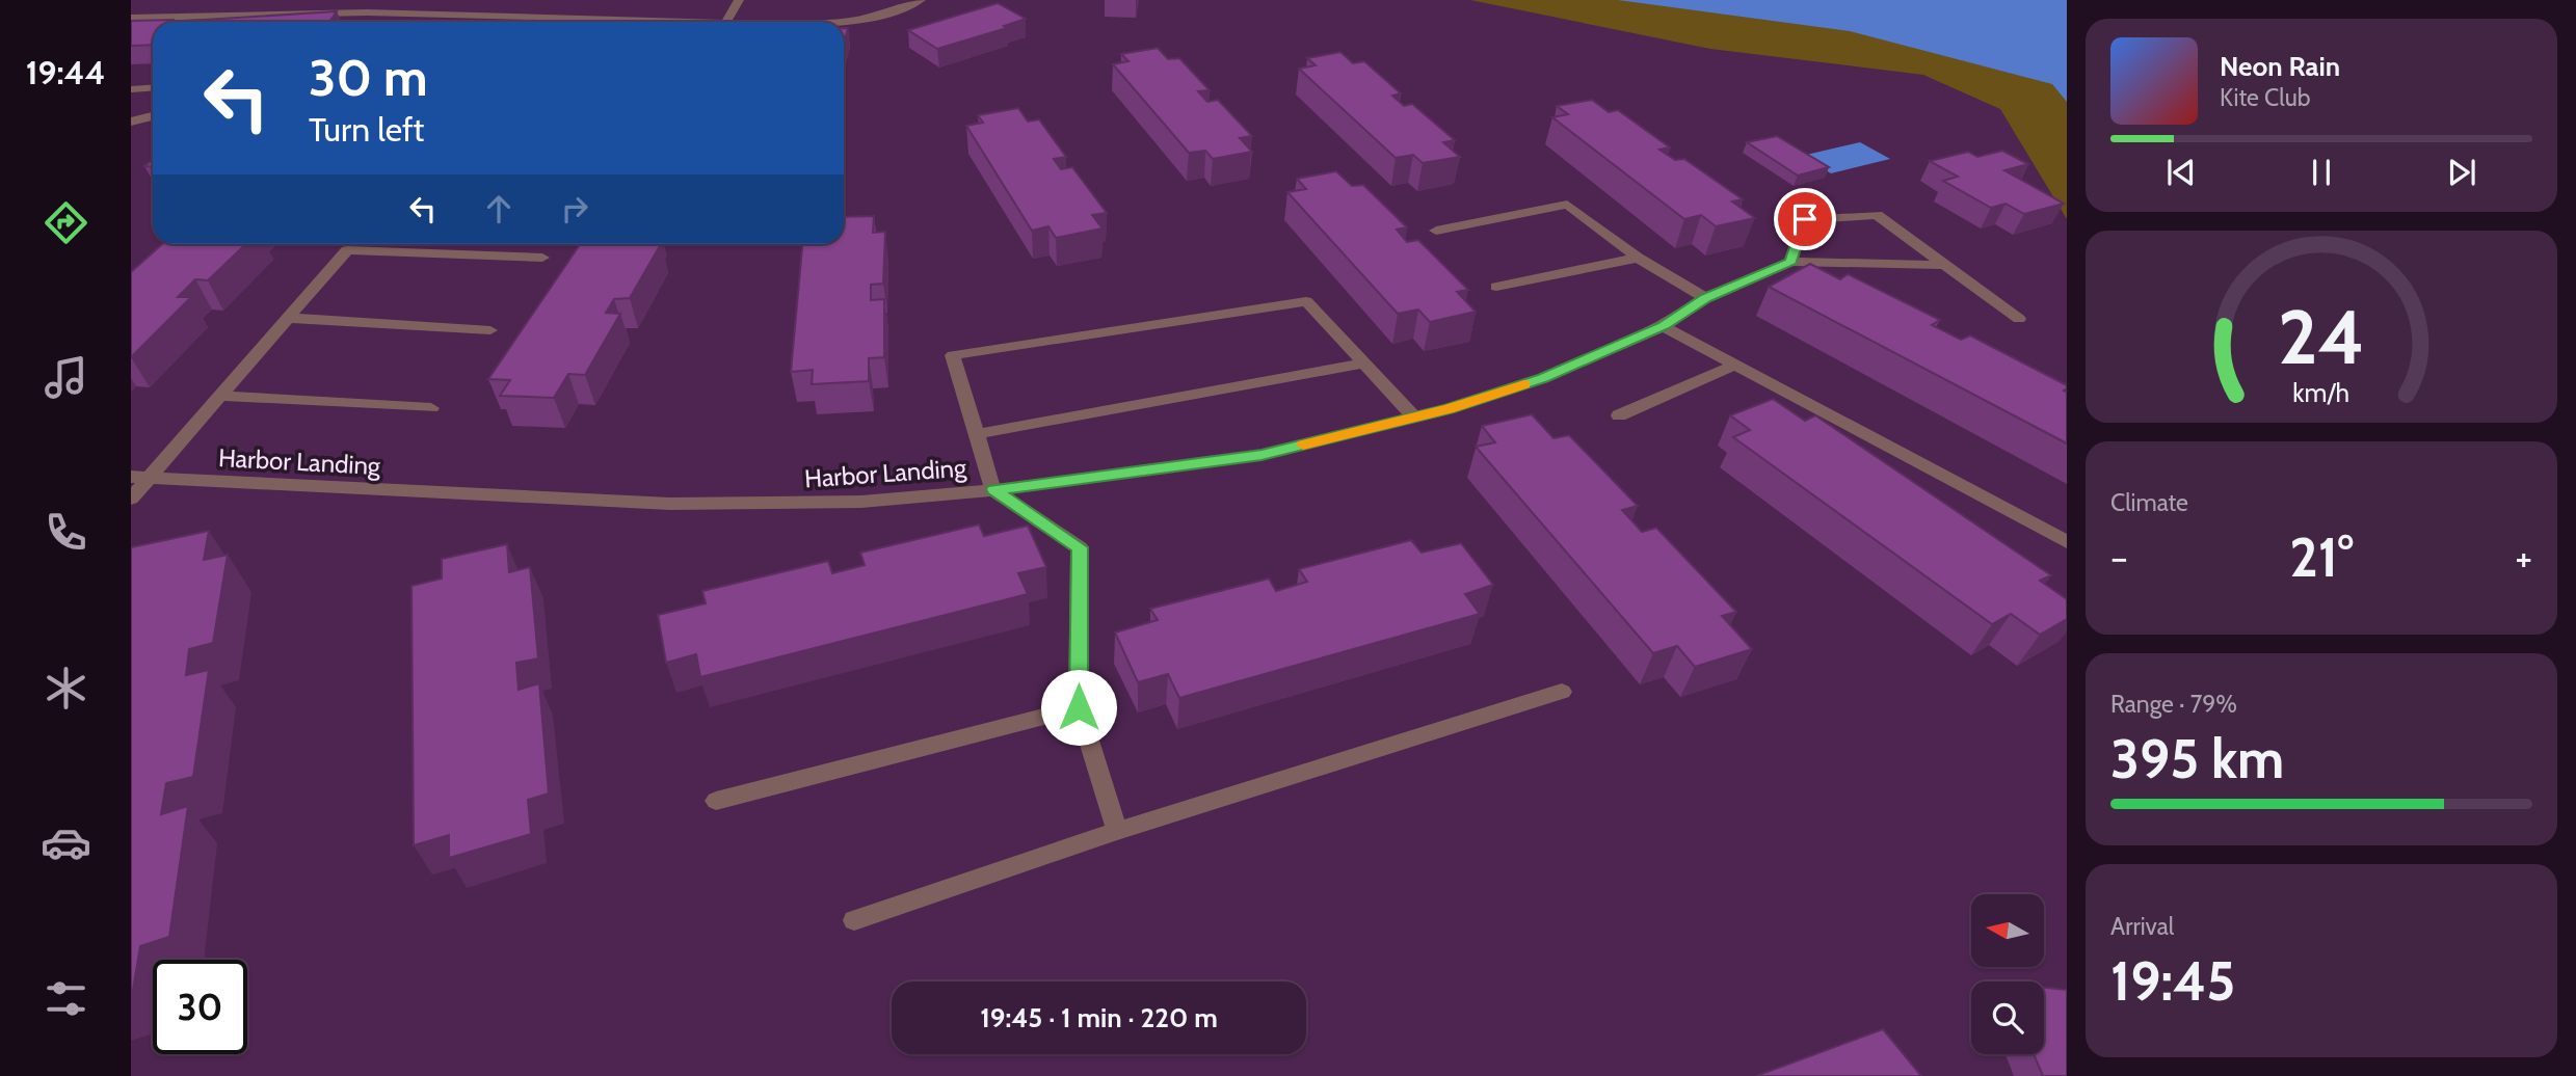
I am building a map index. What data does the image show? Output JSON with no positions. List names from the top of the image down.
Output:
{
  "streets": {
    "street": ["Harbor Landing"]
  },
  "north": "left",
  "page": {
    "tabs": "19:44",
    "turn": ["30 m", "Turn left"],
    "song": ["Neon Rain", "Kite Club"],
    "tile": [
      "Climate",
      ["Range · 79%", "395 km"],
      ["Arrival", "19:45"]
    ],
    "heat": ["−", "21°", "+"],
    "limit": "30",
    "trip": "19:45 · 1 min · 220 m",
    "gauge": ["24", "km/h"]
  }
}
